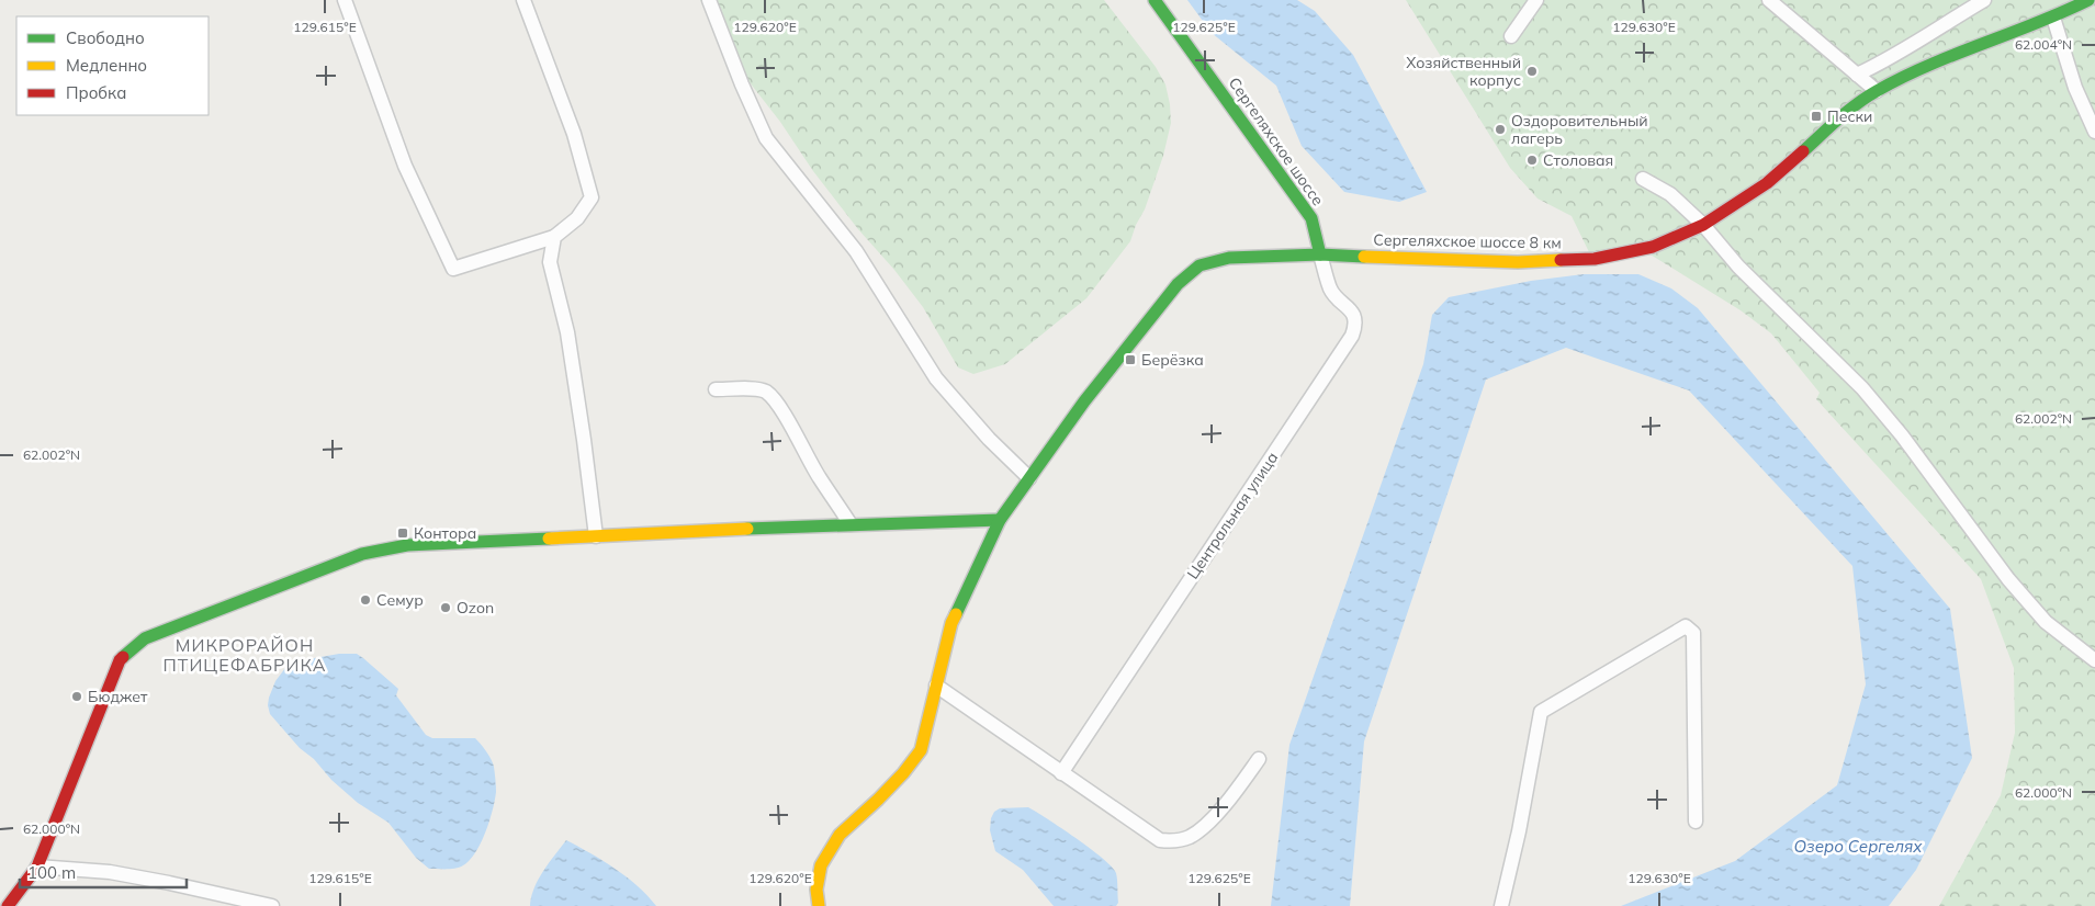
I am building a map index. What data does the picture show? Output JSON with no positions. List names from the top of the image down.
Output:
{
  "streets": {
    "street": ["Сергеляхское шоссе", "Сергеляхское шоссе 8 км", "Центральная улица"]
  },
  "crossings": [
    ["Сергеляхское шоссе", "Сергеляхское шоссе 8 км"],
    ["Сергеляхское шоссе", "Центральная улица"],
    ["Сергеляхское шоссе 8 км", "Центральная улица"]
  ],
  "districts": ["МИКРОРАЙОН ПТИЦЕФАБРИКА"],
  "water": ["Озеро Сергелях"],
  "places": {
    "other": [
      "Хозяйственный корпус",
      "Оздоровительный лагерь",
      "Столовая",
      "Семур",
      "Ozon",
      "Бюджет"
    ],
    "transit": ["Пески", "Берёзка", "Контора"]
  },
  "legend": ["Свободно", "Медленно", "Пробка"],
  "scale_bar": "100 m",
  "coordinates": [
    "129.615°E",
    "129.620°E",
    "129.625°E",
    "129.630°E",
    "62.004°N",
    "62.002°N",
    "62.000°N"
  ]
}
